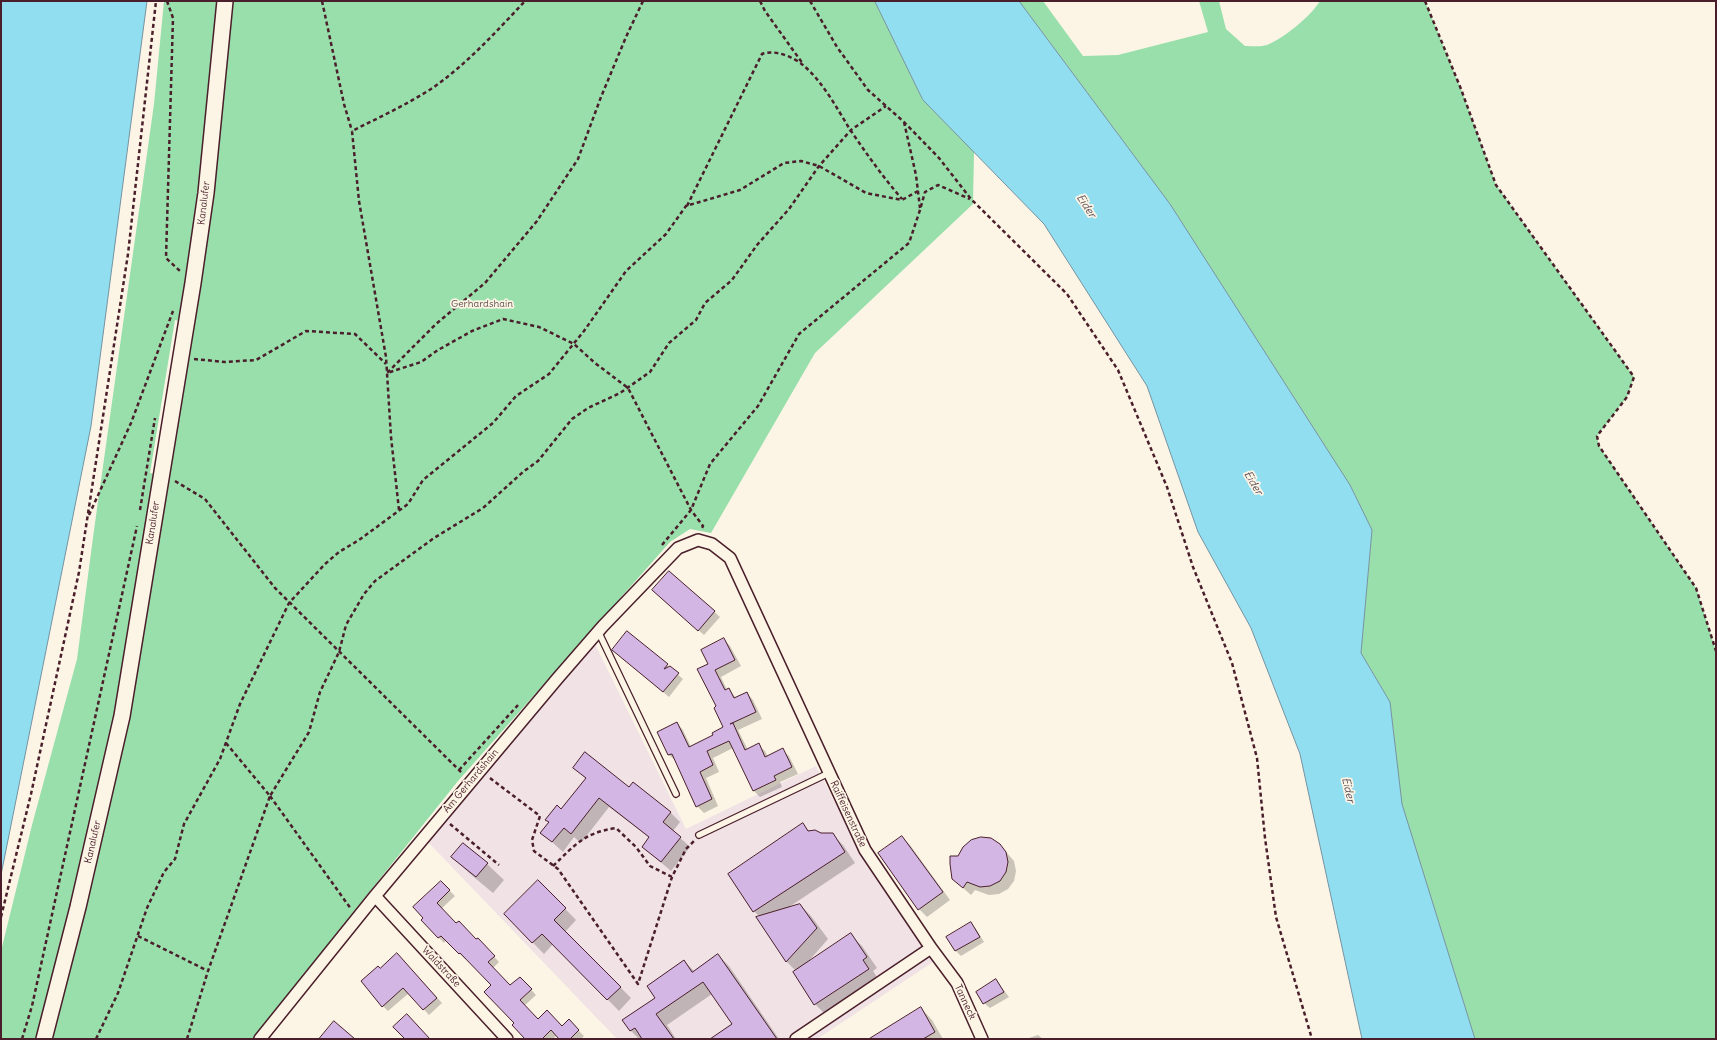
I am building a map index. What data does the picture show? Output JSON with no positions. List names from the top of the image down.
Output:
{
  "streets": {
    "street": [
      "Kanalufer",
      "Am Gerhardshain",
      "Raiffeisenstraße",
      "Waldstraße",
      "Tanneck"
    ]
  },
  "crossings": [
    ["Am Gerhardshain", "Raiffeisenstraße"],
    ["Am Gerhardshain", "Waldstraße"],
    ["Raiffeisenstraße", "Tanneck"]
  ],
  "water": ["Eider"],
  "parks": ["Gerhardshain"]
}
